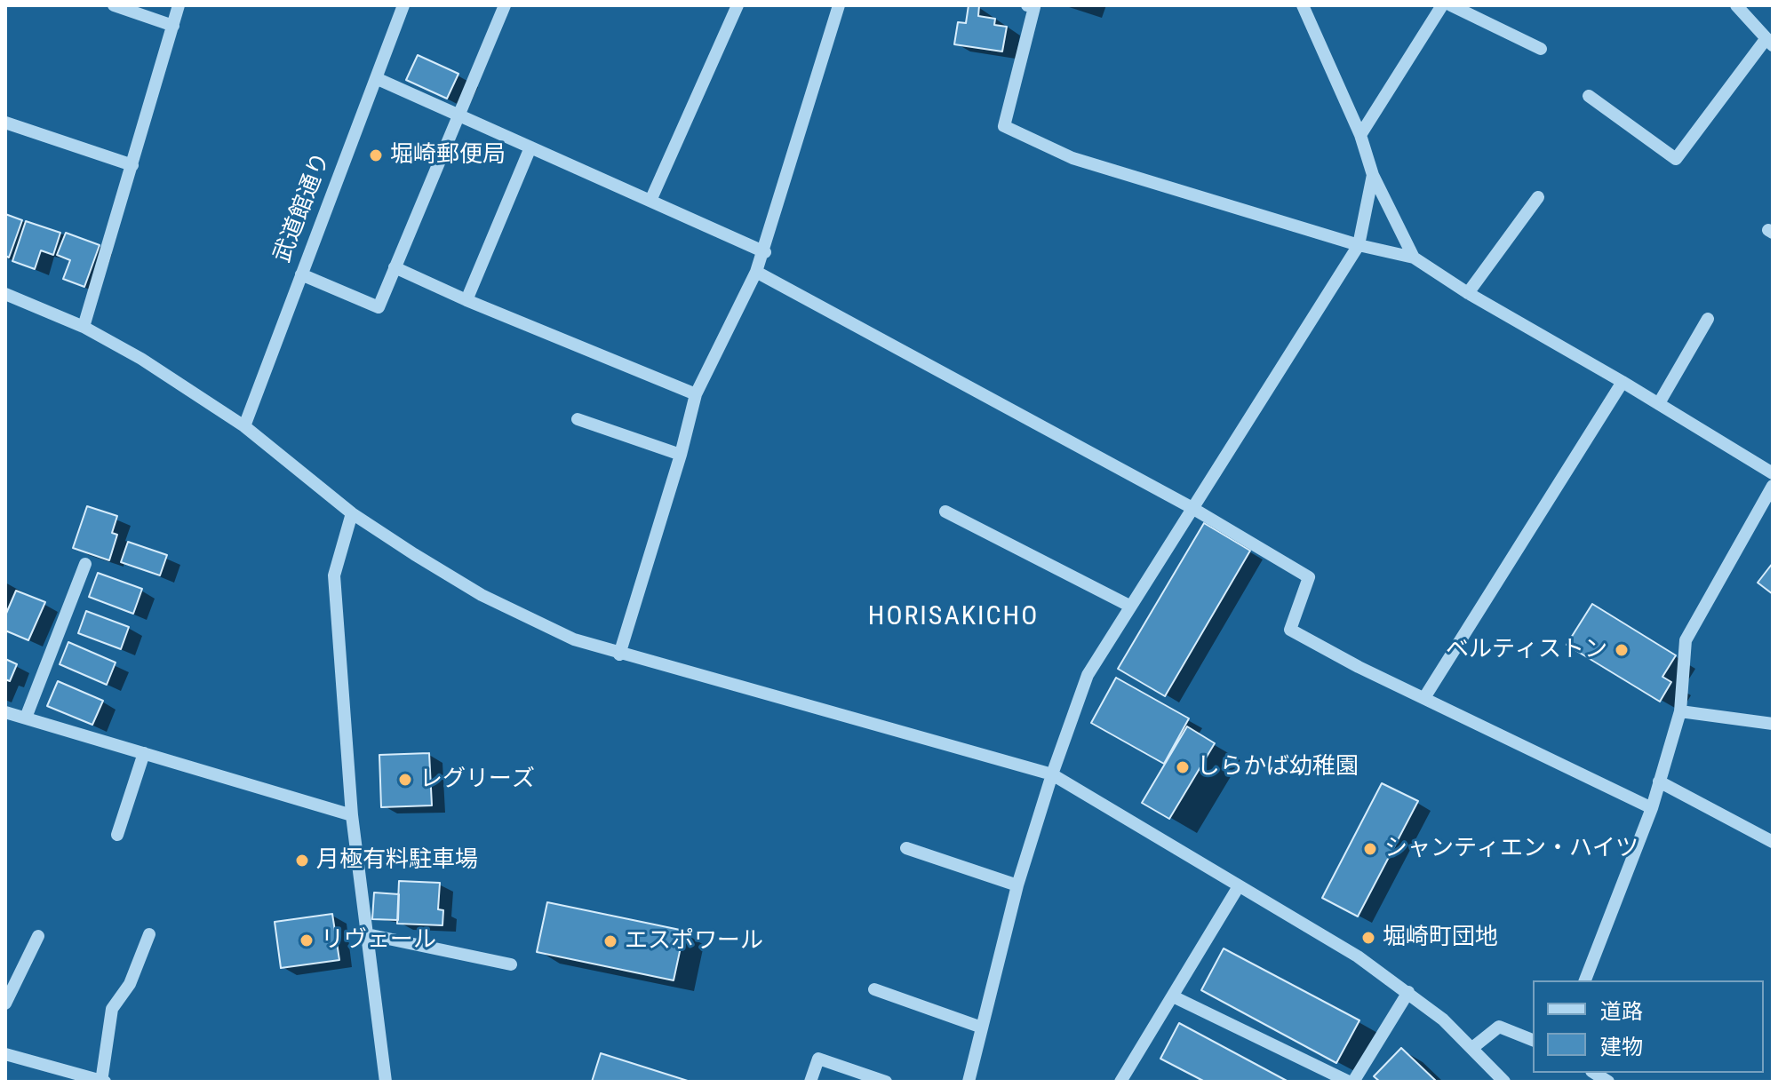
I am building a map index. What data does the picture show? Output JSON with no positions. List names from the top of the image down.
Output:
{
  "streets": {
    "street": ["武道館通り"]
  },
  "districts": ["HORISAKICHO"],
  "places": [
    "堀崎郵便局",
    "ベルティストン",
    "しらかば幼稚園",
    "レグリーズ",
    "シャンティエン・ハイツ",
    "月極有料駐車場",
    "堀崎町団地",
    "リヴェール",
    "エスポワール"
  ],
  "legend": ["道路", "建物"]
}
